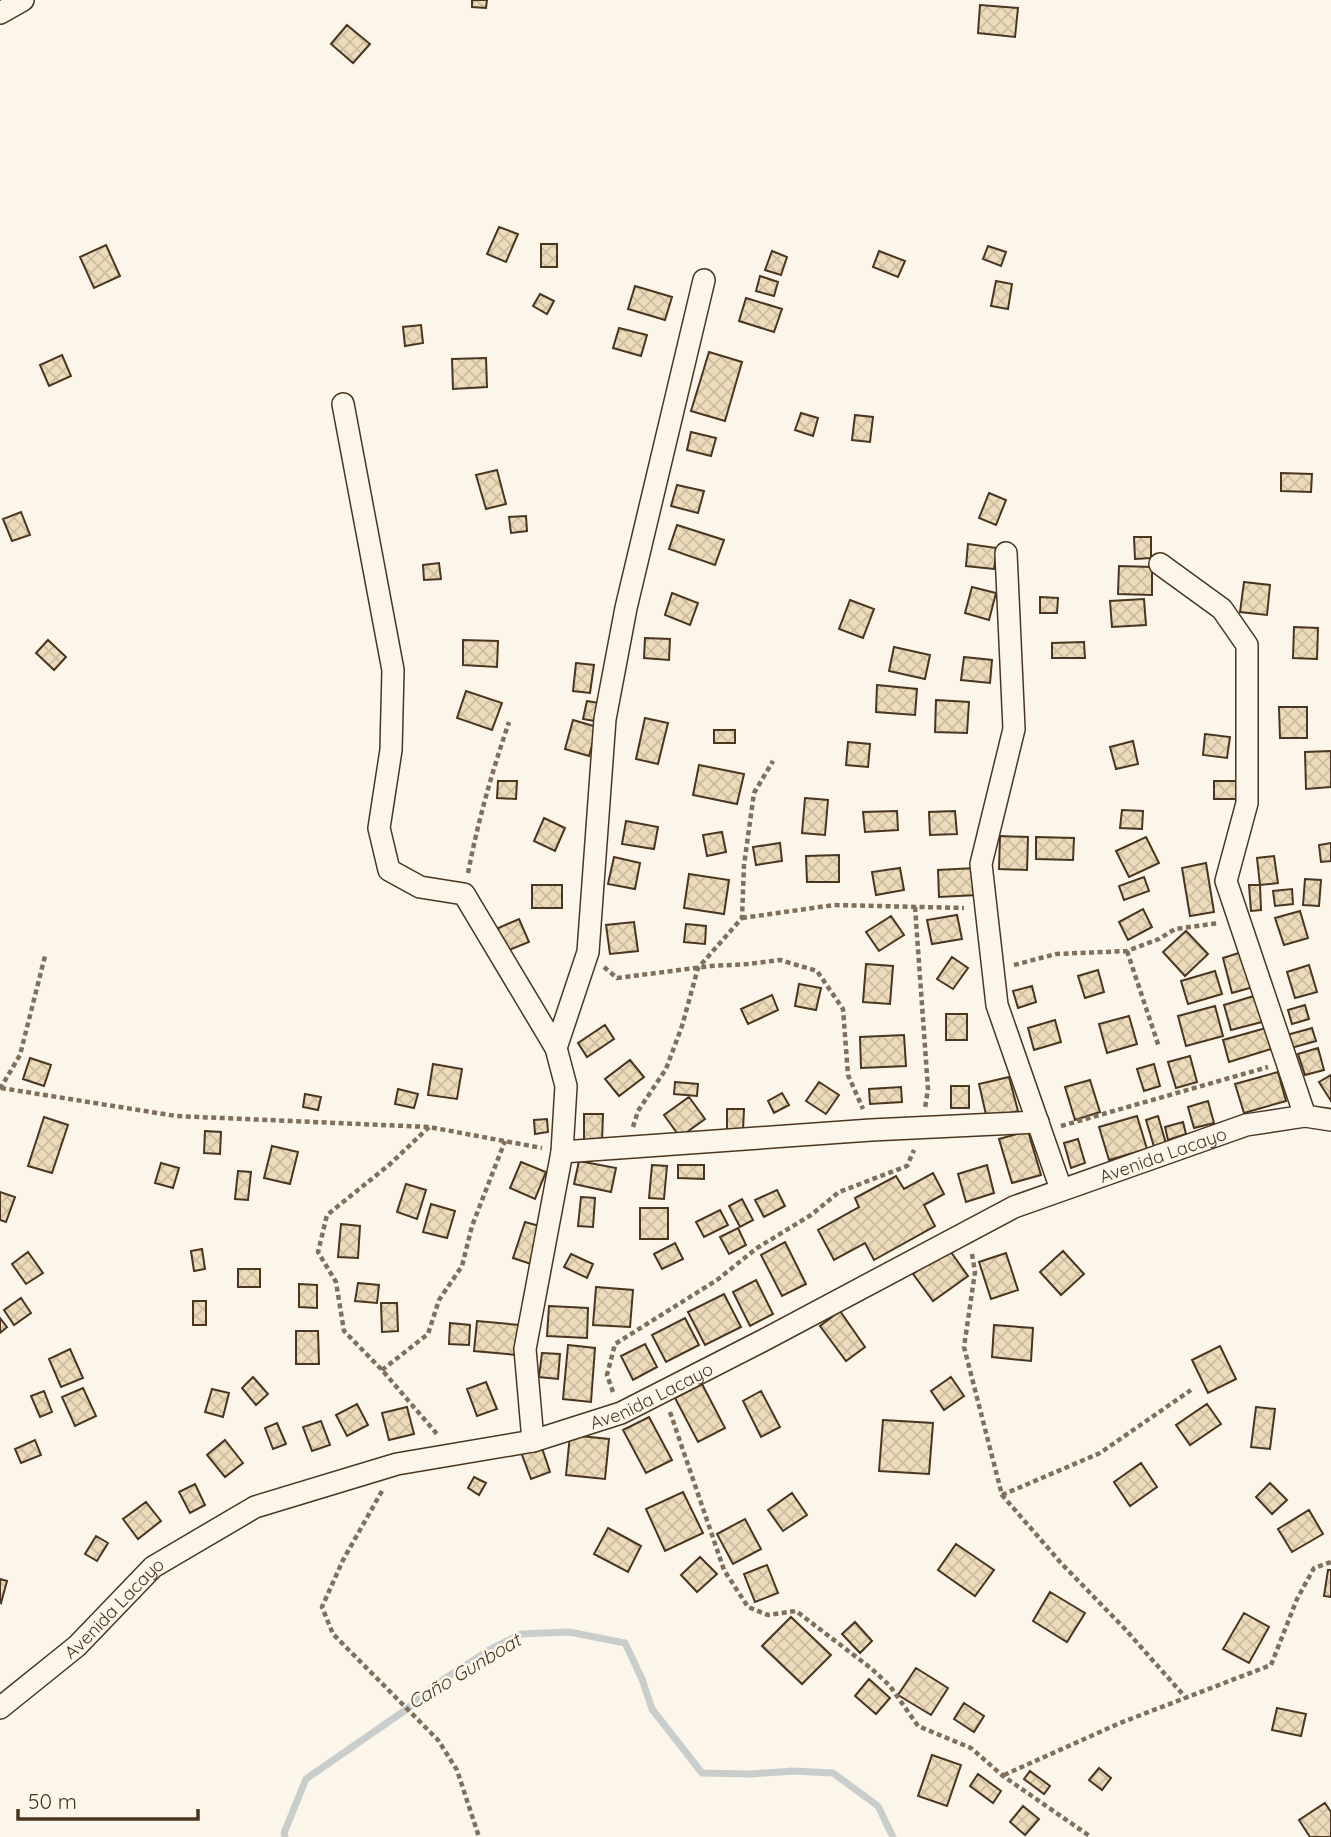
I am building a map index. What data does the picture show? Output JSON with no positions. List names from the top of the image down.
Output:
{
  "streets": {
    "street": ["Avenida Lacayo"]
  },
  "water": ["Caño Gunboat"],
  "scale_bar": "50 m"
}
